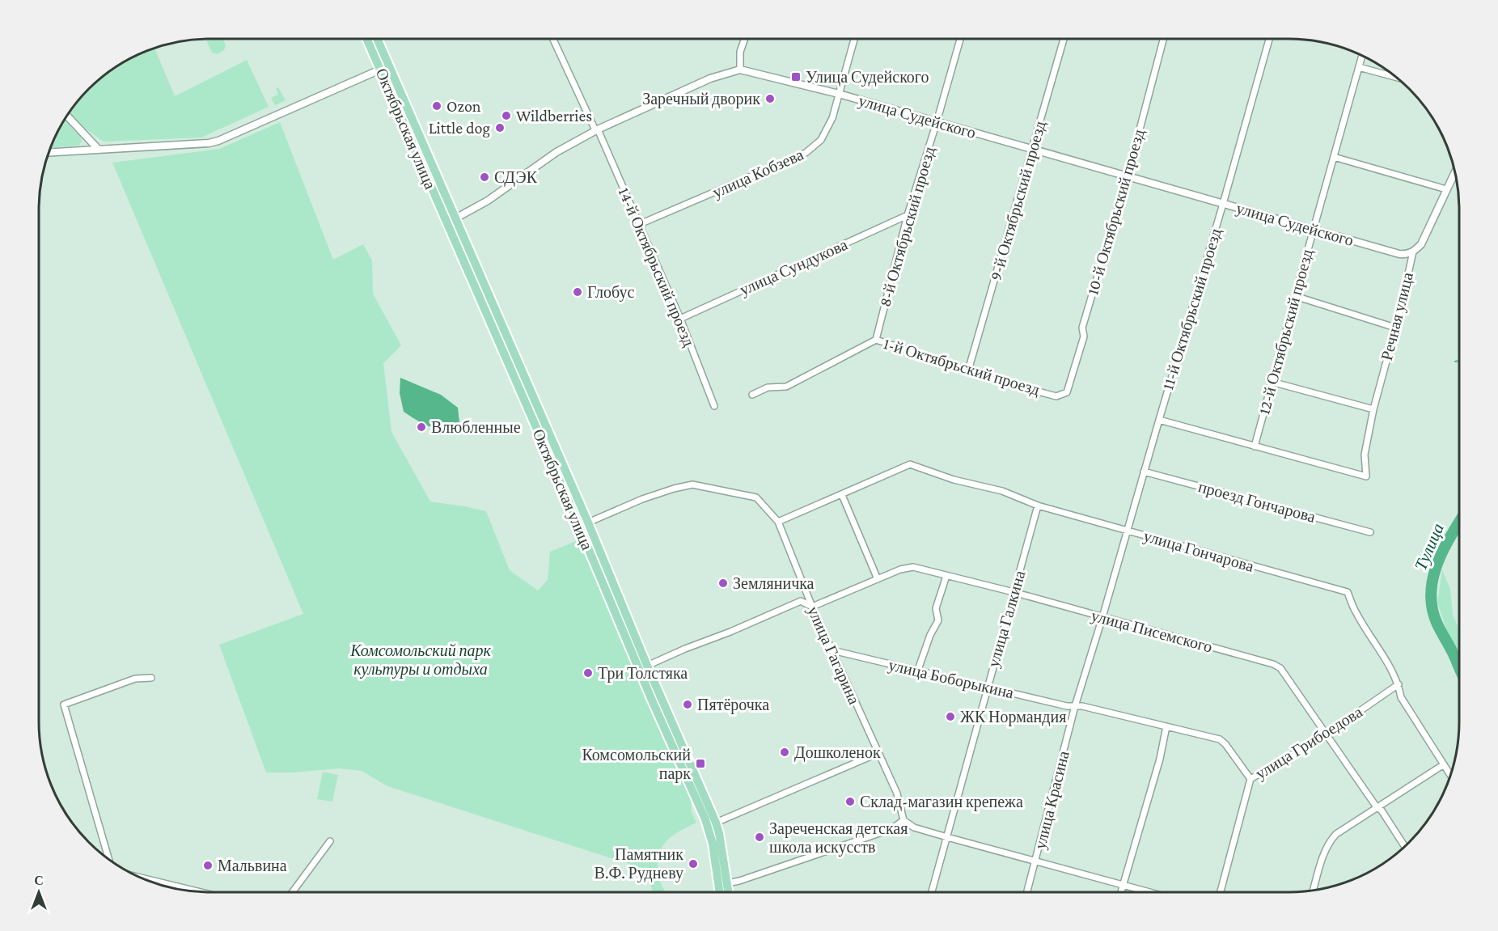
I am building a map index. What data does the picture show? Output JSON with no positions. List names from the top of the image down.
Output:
{
  "streets": {
    "main road": ["Октябрьская улица"],
    "street": [
      "улица Судейского",
      "улица Кобзева",
      "9-й Октябрьский проезд",
      "10-й Октябрьский проезд",
      "8-й Октябрьский проезд",
      "14-й Октябрьский проезд",
      "улица Сундукова",
      "11-й Октябрьский проезд",
      "Речная улица",
      "12-й Октябрьский проезд",
      "1-й Октябрьский проезд",
      "проезд Гончарова",
      "улица Гончарова",
      "улица Галкина",
      "улица Писемского",
      "улица Гагарина",
      "улица Боборыкина",
      "улица Грибоедова",
      "улица Красина"
    ]
  },
  "crossings": [
    ["улица Судейского", "улица Кобзева"],
    ["улица Судейского", "9-й Октябрьский проезд"],
    ["улица Судейского", "10-й Октябрьский проезд"],
    ["улица Судейского", "8-й Октябрьский проезд"],
    ["улица Судейского", "11-й Октябрьский проезд"],
    ["улица Судейского", "Речная улица"],
    ["улица Судейского", "12-й Октябрьский проезд"],
    ["Октябрьская улица", "улица Гагарина"],
    ["улица Кобзева", "14-й Октябрьский проезд"],
    ["9-й Октябрьский проезд", "1-й Октябрьский проезд"],
    ["10-й Октябрьский проезд", "1-й Октябрьский проезд"],
    ["8-й Октябрьский проезд", "улица Сундукова"],
    ["8-й Октябрьский проезд", "1-й Октябрьский проезд"],
    ["14-й Октябрьский проезд", "улица Сундукова"],
    ["11-й Октябрьский проезд", "улица Красина"],
    ["Речная улица", "12-й Октябрьский проезд"],
    ["проезд Гончарова", "улица Красина"],
    ["улица Гончарова", "улица Галкина"],
    ["улица Гончарова", "улица Гагарина"],
    ["улица Гончарова", "улица Грибоедова"],
    ["улица Гончарова", "улица Красина"],
    ["улица Галкина", "улица Писемского"],
    ["улица Галкина", "улица Боборыкина"],
    ["улица Писемского", "улица Гагарина"],
    ["улица Писемского", "улица Грибоедова"],
    ["улица Писемского", "улица Красина"],
    ["улица Гагарина", "улица Боборыкина"],
    ["улица Боборыкина", "улица Грибоедова"],
    ["улица Боборыкина", "улица Красина"]
  ],
  "water": ["Тулица"],
  "parks": ["Комсомольский парк культуры и отдыха"],
  "places": {
    "transit": ["Улица Судейского", "Комсомольский парк"],
    "other": [
      "Заречный дворик",
      "Ozon",
      "Wildberries",
      "Little dog",
      "СДЭК",
      "Глобус",
      "Влюбленные",
      "Земляничка",
      "Три Толстяка",
      "Пятёрочка",
      "ЖК Нормандия",
      "Дошколенок",
      "Склад-магазин крепежа",
      "Зареченская детская школа искусств",
      "Памятник В.Ф. Рудневу",
      "Мальвина"
    ]
  },
  "north": "top"
}
